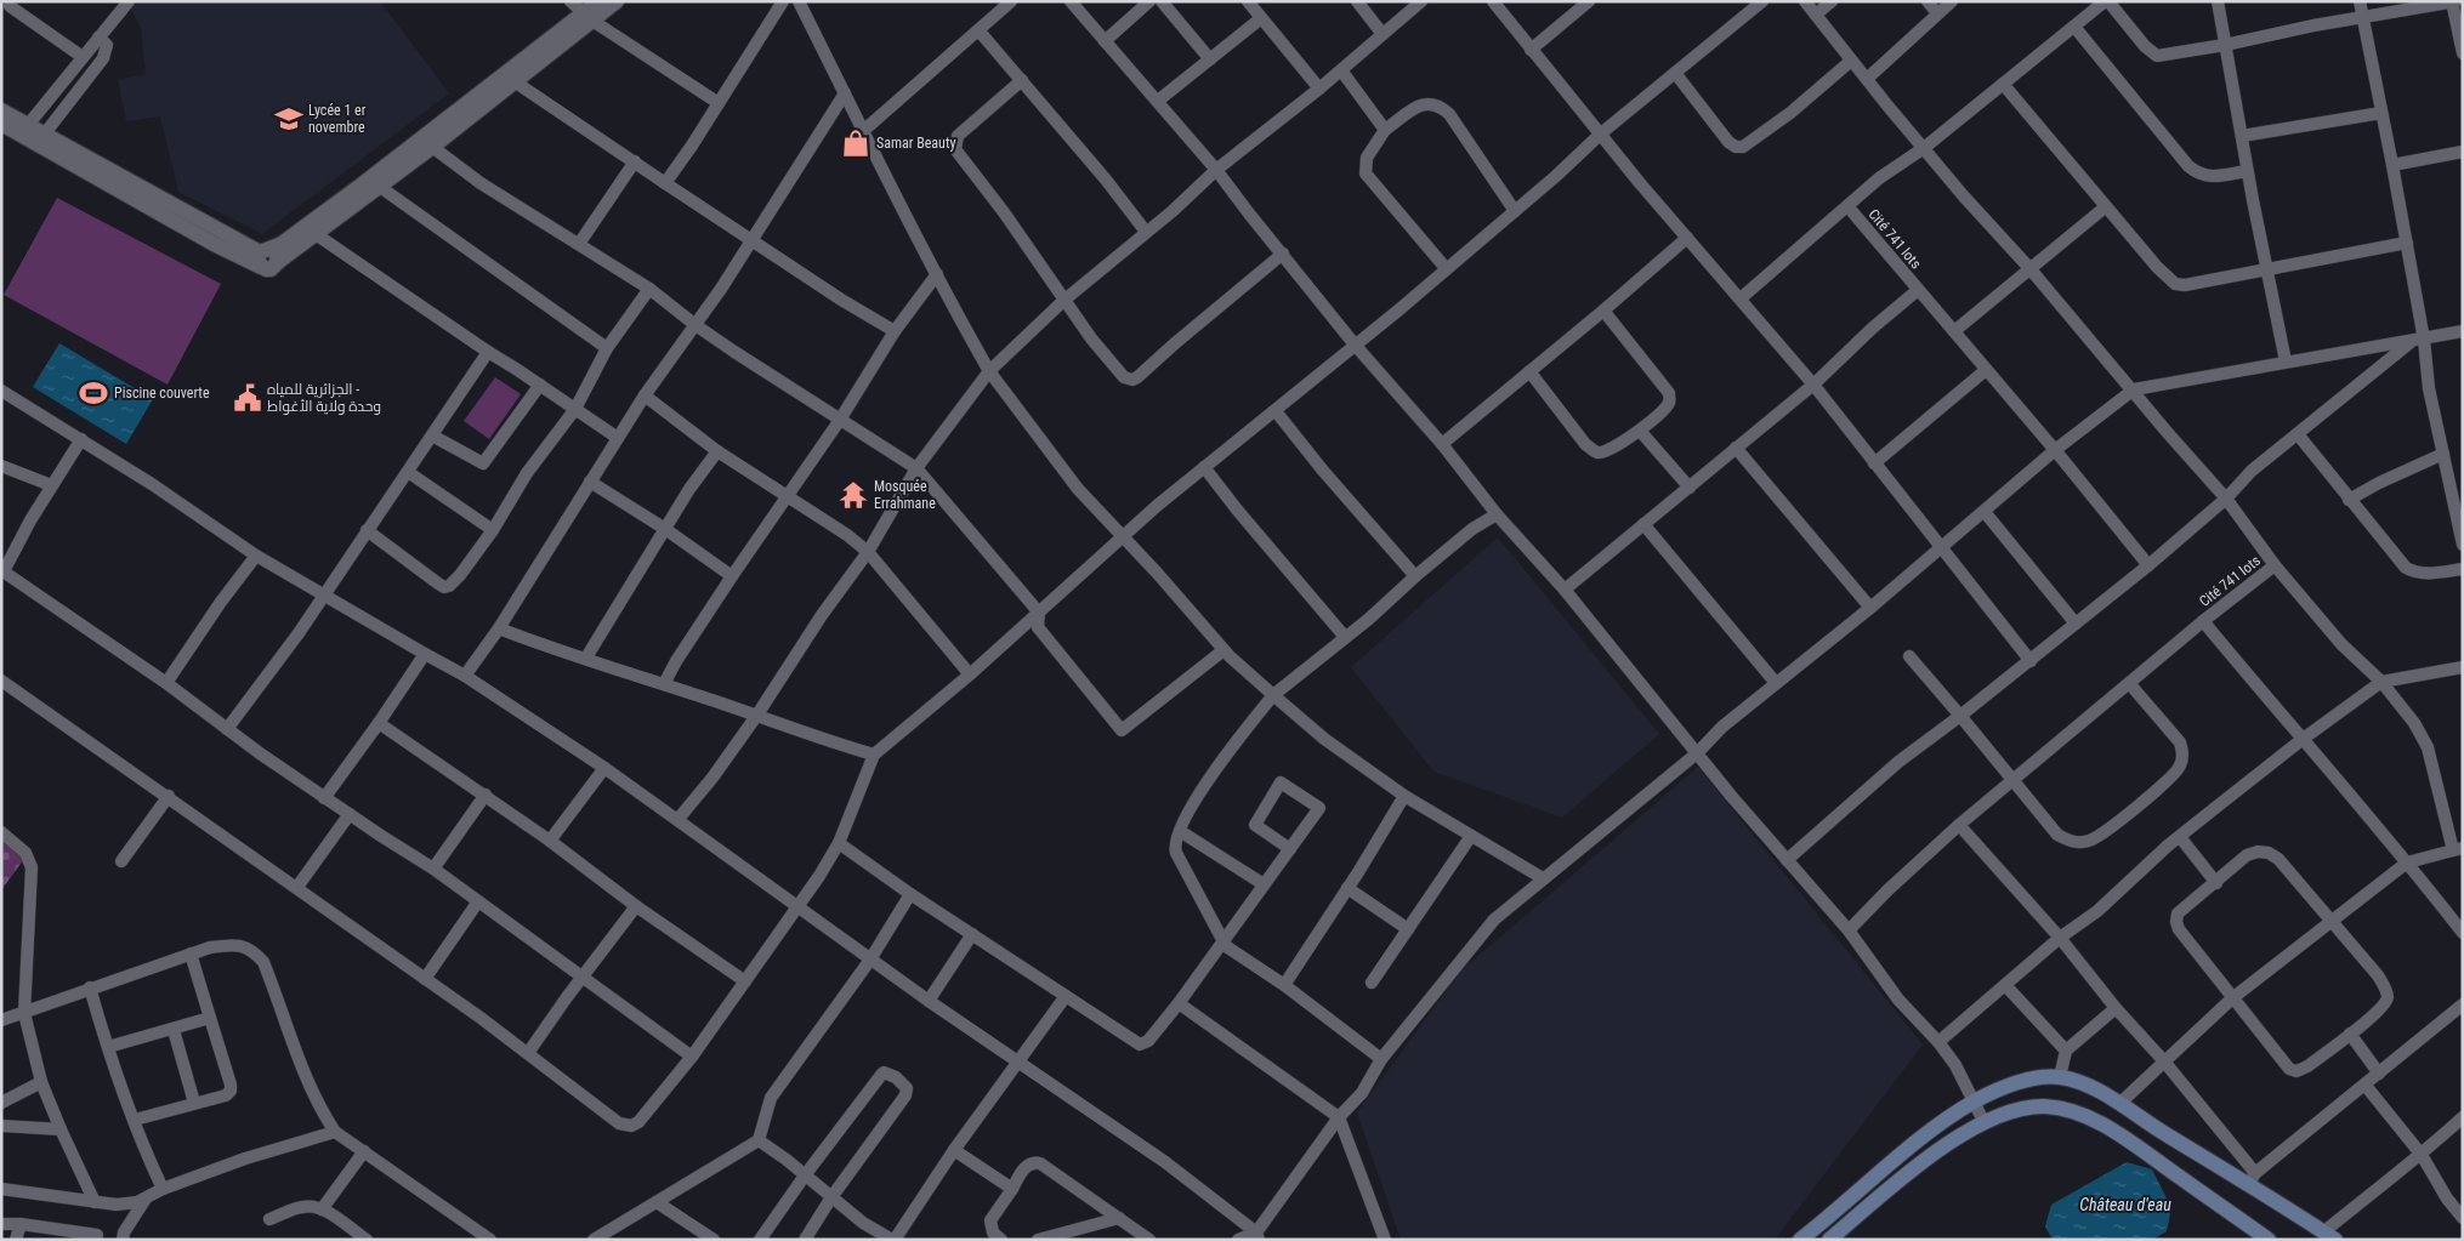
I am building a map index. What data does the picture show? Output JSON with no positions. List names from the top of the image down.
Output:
{
  "streets": {
    "street": ["Cité 741 lots"]
  },
  "water": ["Château d'eau"],
  "places": {
    "school or university": ["Lycée 1 er novembre"],
    "shop": ["Samar Beauty"],
    "sports": ["Piscine couverte"],
    "public building": ["الجزائرية للمياه - وحدة ولاية الأغواط"],
    "temple": ["Mosquée Errahmane"]
  }
}
